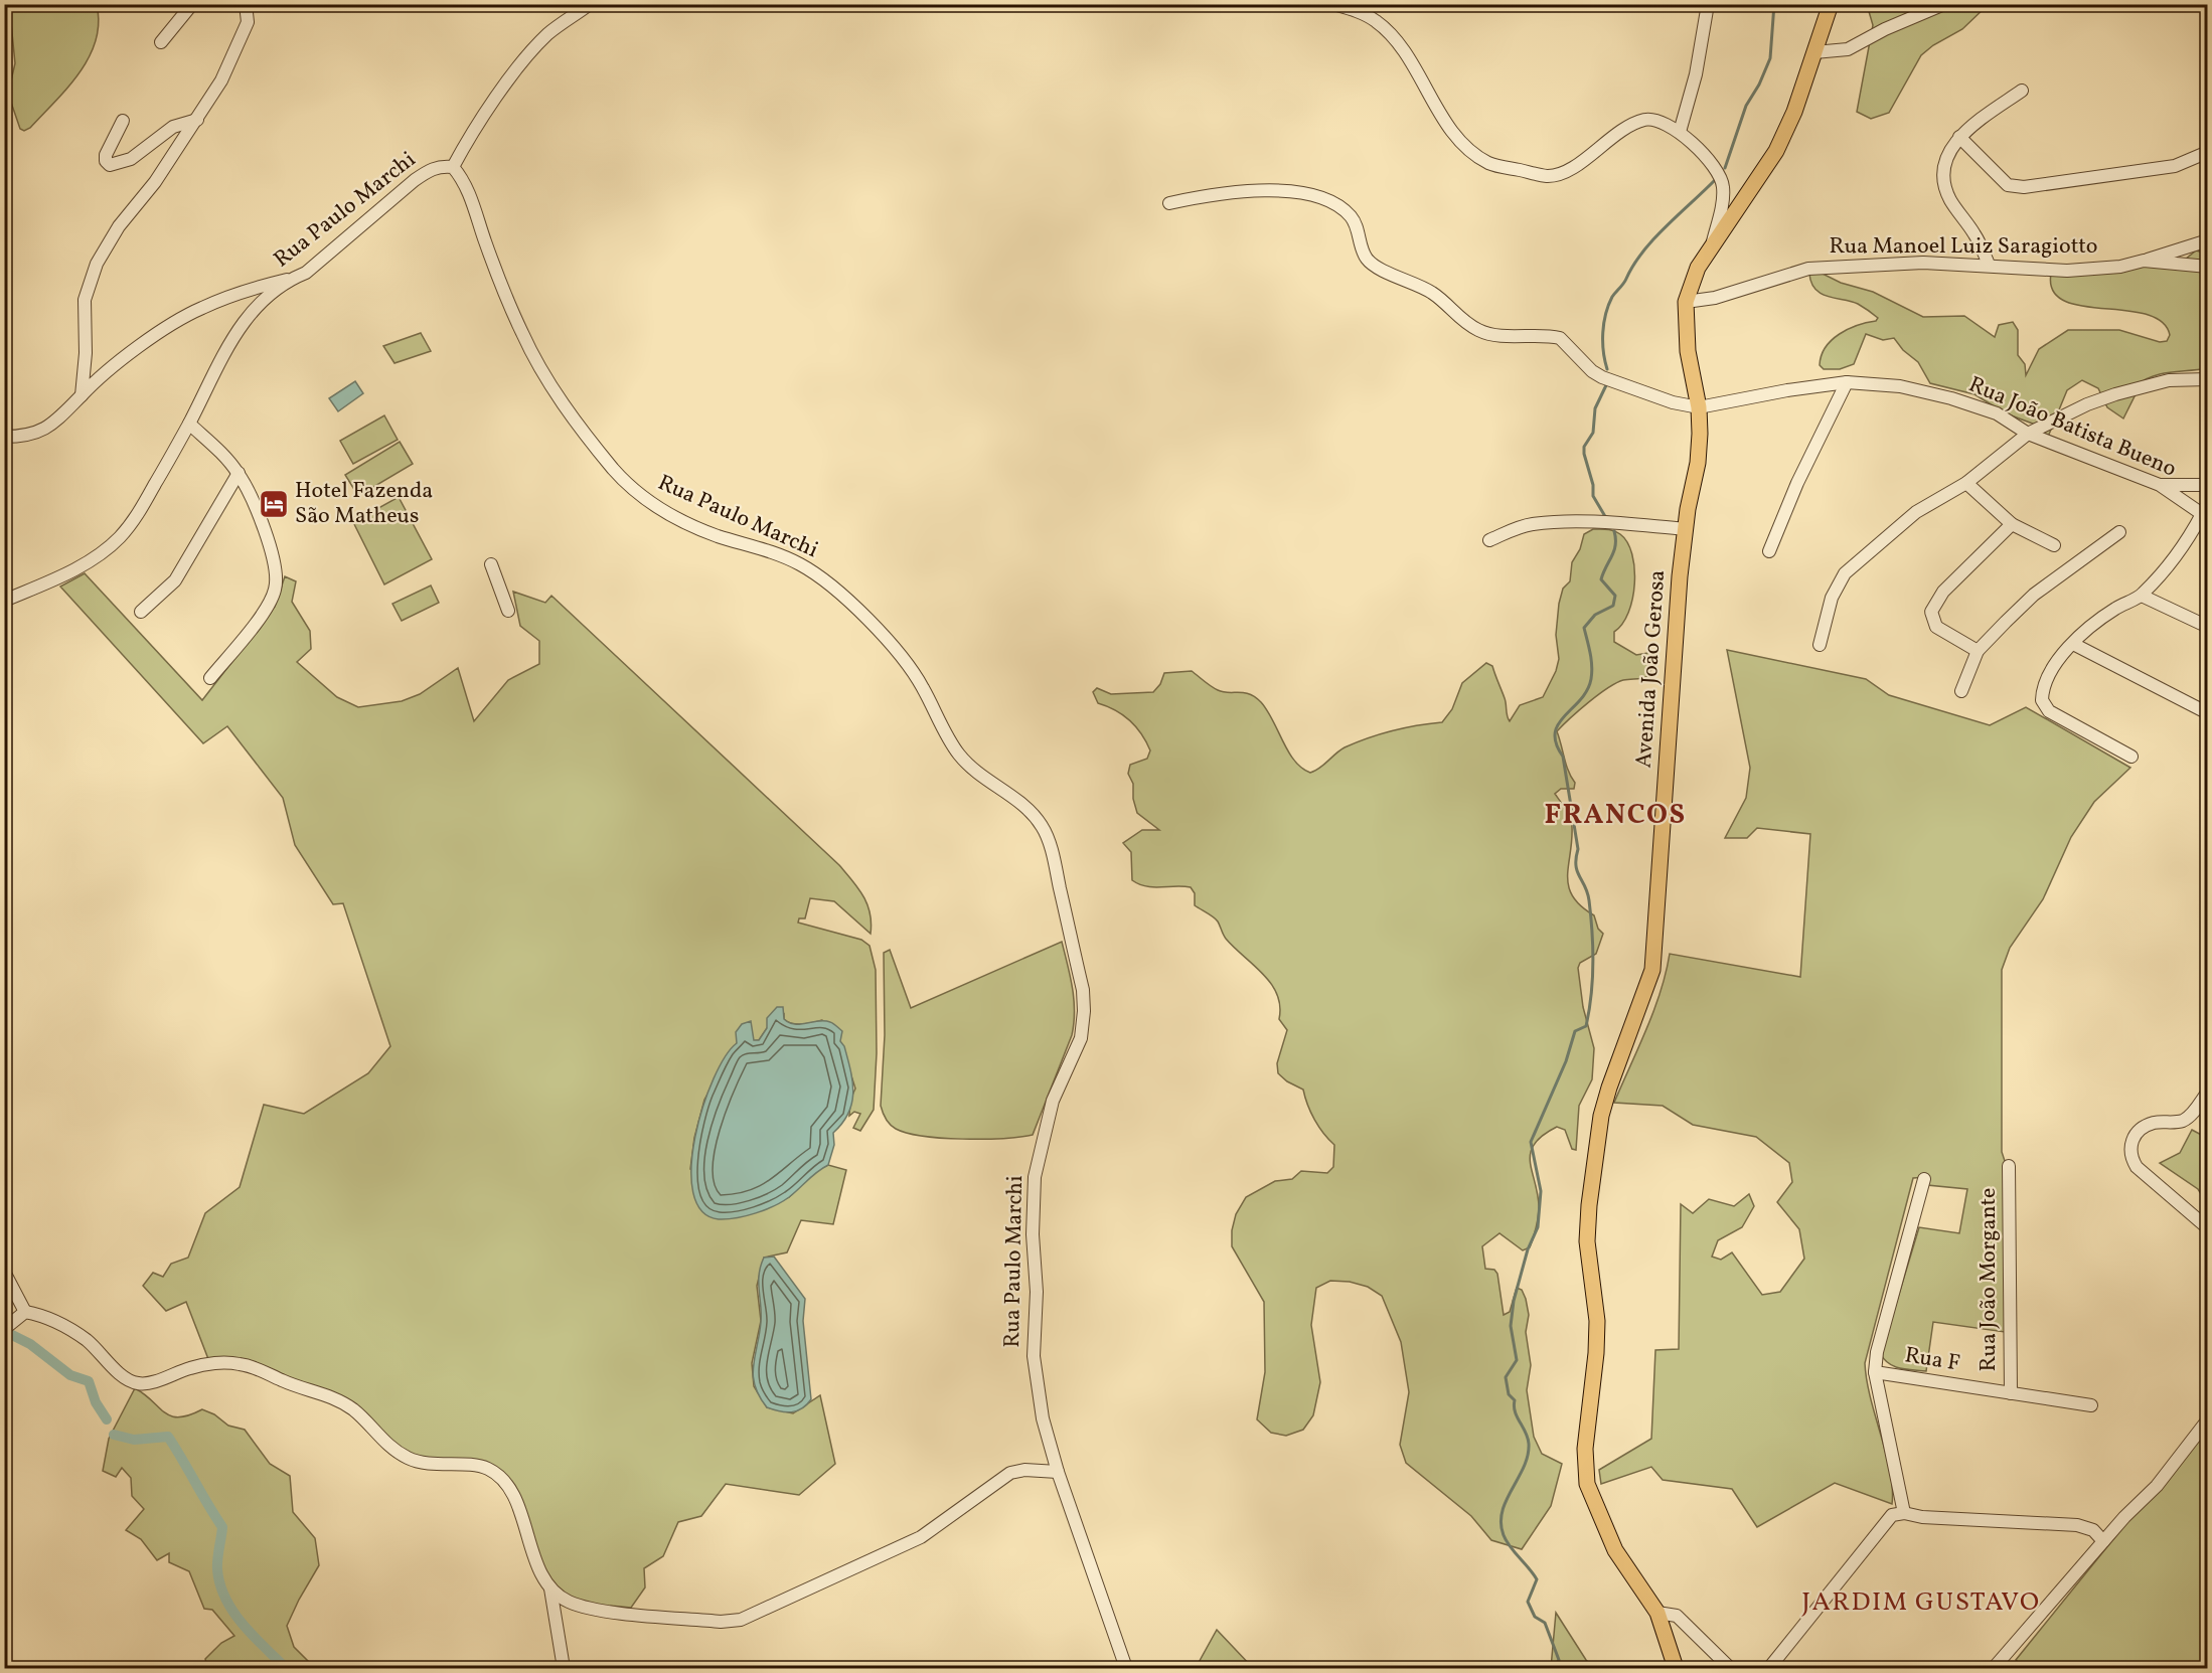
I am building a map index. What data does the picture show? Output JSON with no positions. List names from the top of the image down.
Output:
{
  "streets": {
    "main road": ["Avenida João Gerosa"],
    "street": [
      "Rua Paulo Marchi",
      "Rua Manoel Luiz Saragiotto",
      "Rua João Batista Bueno",
      "Rua João Morgante",
      "Rua F"
    ]
  },
  "crossings": [
    ["Rua Manoel Luiz Saragiotto", "Avenida João Gerosa"],
    ["Rua João Batista Bueno", "Avenida João Gerosa"],
    ["Rua João Morgante", "Rua F"]
  ],
  "districts": ["FRANCOS", "JARDIM GUSTAVO"],
  "places": {
    "hotel": ["Hotel Fazenda São Matheus"]
  }
}
